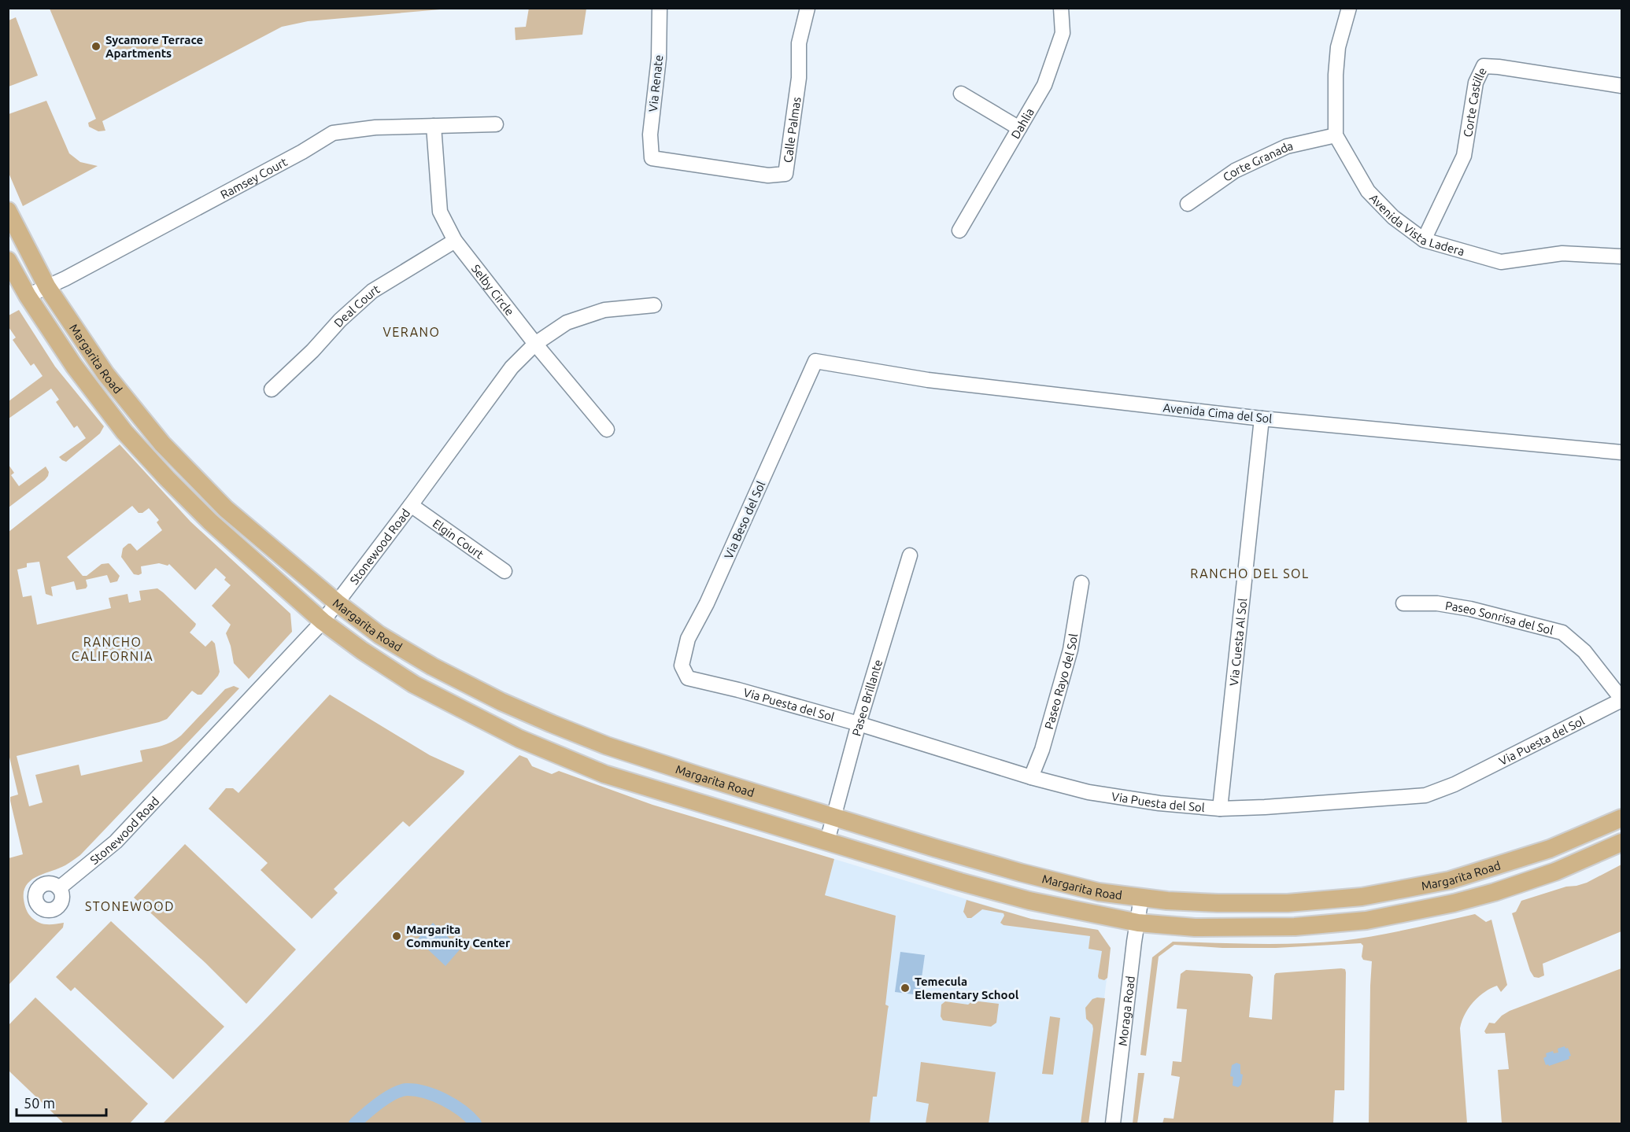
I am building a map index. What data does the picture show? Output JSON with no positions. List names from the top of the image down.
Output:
{
  "streets": {
    "main road": ["Margarita Road"],
    "street": [
      "Via Renate",
      "Corte Castille",
      "Dahlia",
      "Calle Palmas",
      "Corte Granada",
      "Ramsey Court",
      "Avenida Vista Ladera",
      "Selby Circle",
      "Deal Court",
      "Avenida Cima del Sol",
      "Via Beso del Sol",
      "Elgin Court",
      "Stonewood Road",
      "Paseo Sonrisa del Sol",
      "Via Cuesta Al Sol",
      "Paseo Rayo del Sol",
      "Paseo Brillante",
      "Via Puesta del Sol",
      "Moraga Road"
    ]
  },
  "crossings": [
    ["Via Renate", "Calle Palmas"],
    ["Corte Castille", "Avenida Vista Ladera"],
    ["Corte Granada", "Avenida Vista Ladera"],
    ["Ramsey Court", "Selby Circle"],
    ["Ramsey Court", "Margarita Road"],
    ["Selby Circle", "Deal Court"],
    ["Selby Circle", "Stonewood Road"],
    ["Margarita Road", "Stonewood Road"],
    ["Margarita Road", "Paseo Brillante"],
    ["Margarita Road", "Moraga Road"],
    ["Avenida Cima del Sol", "Via Beso del Sol"],
    ["Avenida Cima del Sol", "Via Cuesta Al Sol"],
    ["Via Beso del Sol", "Via Puesta del Sol"],
    ["Elgin Court", "Stonewood Road"],
    ["Paseo Sonrisa del Sol", "Via Puesta del Sol"],
    ["Via Cuesta Al Sol", "Via Puesta del Sol"],
    ["Paseo Rayo del Sol", "Via Puesta del Sol"],
    ["Paseo Brillante", "Via Puesta del Sol"]
  ],
  "districts": [
    "VERANO",
    "RANCHO DEL SOL",
    "RANCHO CALIFORNIA",
    "STONEWOOD"
  ],
  "places": ["Sycamore Terrace Apartments", "Margarita Community Center", "Temecula Elementary School"],
  "scale_bar": "50 m"
}
